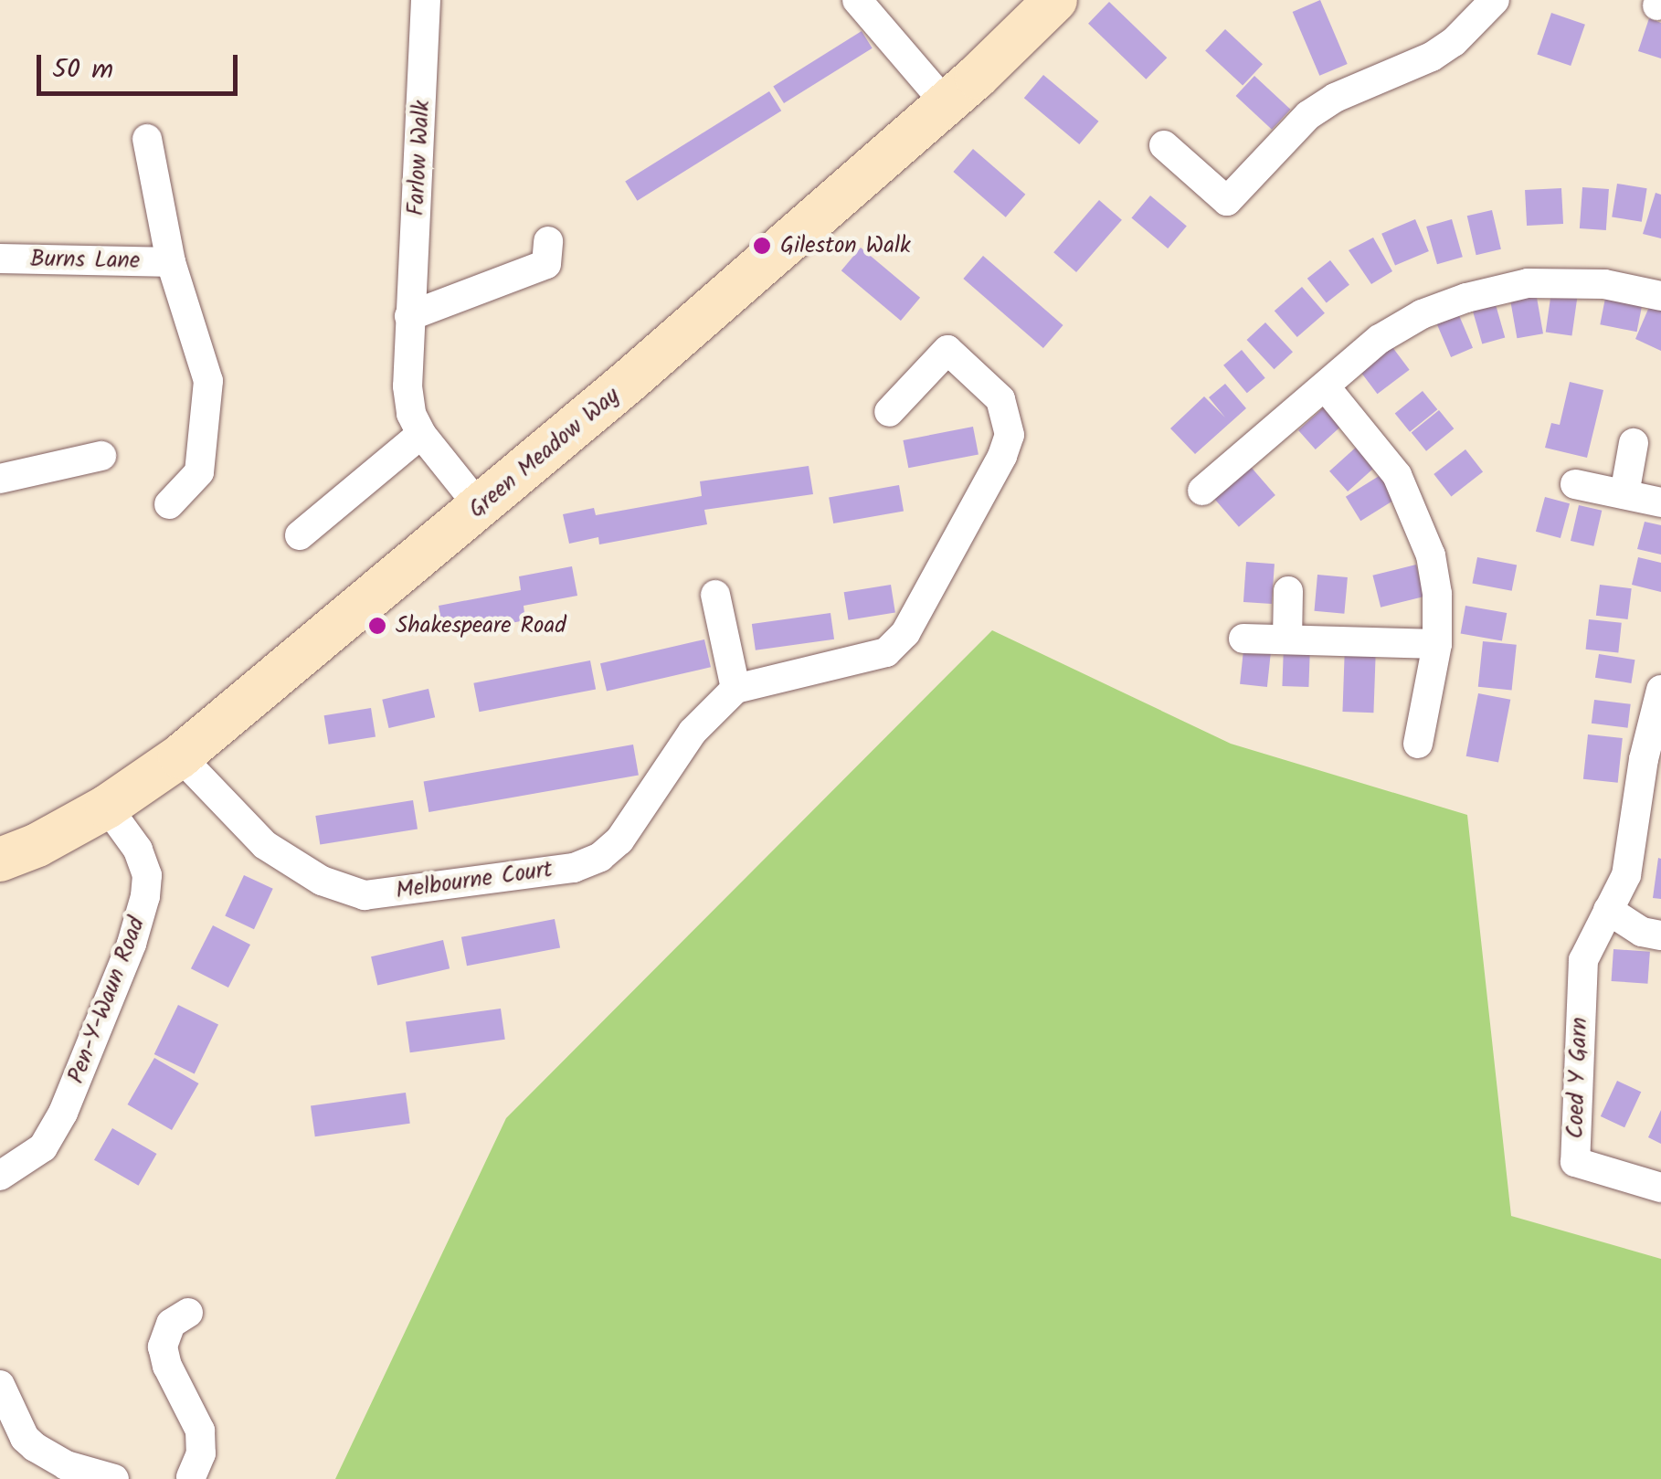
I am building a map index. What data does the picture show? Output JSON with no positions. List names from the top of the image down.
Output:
{
  "streets": {
    "street": [
      "Farlow Walk",
      "Burns Lane",
      "Green Meadow Way",
      "Melbourne Court",
      "Pen-Y-Waun Road",
      "Coed Y Garn"
    ]
  },
  "crossings": [
    ["Farlow Walk", "Green Meadow Way"],
    ["Green Meadow Way", "Melbourne Court"],
    ["Green Meadow Way", "Pen-Y-Waun Road"]
  ],
  "places": ["Gileston Walk", "Shakespeare Road"],
  "scale_bar": "50 m"
}
